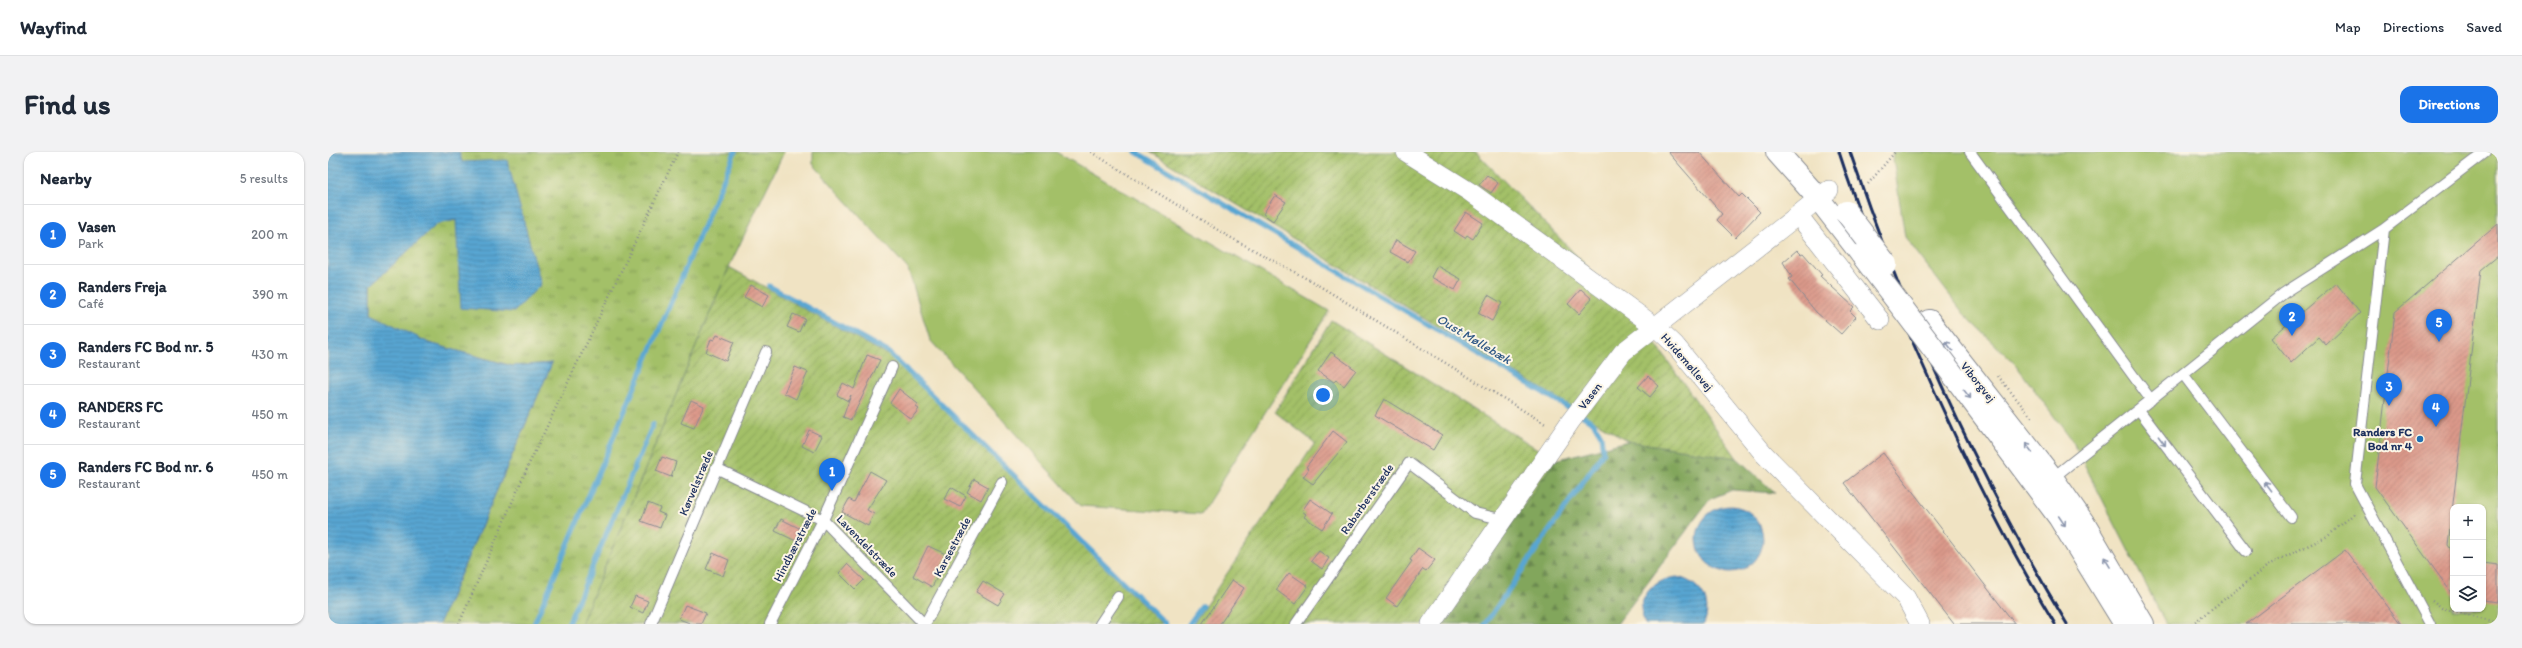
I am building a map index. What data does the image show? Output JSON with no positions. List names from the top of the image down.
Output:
{
  "streets": {
    "street": ["Hvidemøllevej", "Viborgvej", "Vasen"],
    "lane": [
      "Kørvelstræde",
      "Rabarberstræde",
      "Hindbærstræde",
      "Lavendelstræde",
      "Karsestræde"
    ]
  },
  "crossings": [
    ["Hvidemøllevej", "Vasen"],
    ["Viborgvej", "Vasen"],
    ["Vasen", "Rabarberstræde"],
    ["Kørvelstræde", "Lavendelstræde"],
    ["Hindbærstræde", "Lavendelstræde"],
    ["Lavendelstræde", "Karsestræde"]
  ],
  "water": ["Oust Møllebæk"],
  "places": ["Randers FC Bod nr 4"],
  "page": {
    "header": "Wayfind",
    "nav": ["Map", "Directions", "Saved"],
    "buttons": "Directions",
    "title": "Find us",
    "heading": ["Nearby", "5 results"],
    "list": [
      {
        "mark": "1",
        "name": "Vasen",
        "note": "Park",
        "value": "200 m"
      },
      {
        "mark": "2",
        "name": "Randers Freja",
        "note": "Café",
        "value": "390 m"
      },
      {
        "mark": "3",
        "name": "Randers FC Bod nr. 5",
        "note": "Restaurant",
        "value": "430 m"
      },
      {
        "mark": "4",
        "name": "RANDERS FC",
        "note": "Restaurant",
        "value": "450 m"
      },
      {
        "mark": "5",
        "name": "Randers FC Bod nr. 6",
        "note": "Restaurant",
        "value": "450 m"
      }
    ],
    "pins": [
      "2",
      "5",
      "3",
      "4",
      "1"
    ],
    "map_buttons": ["+", "−"]
  }
}
